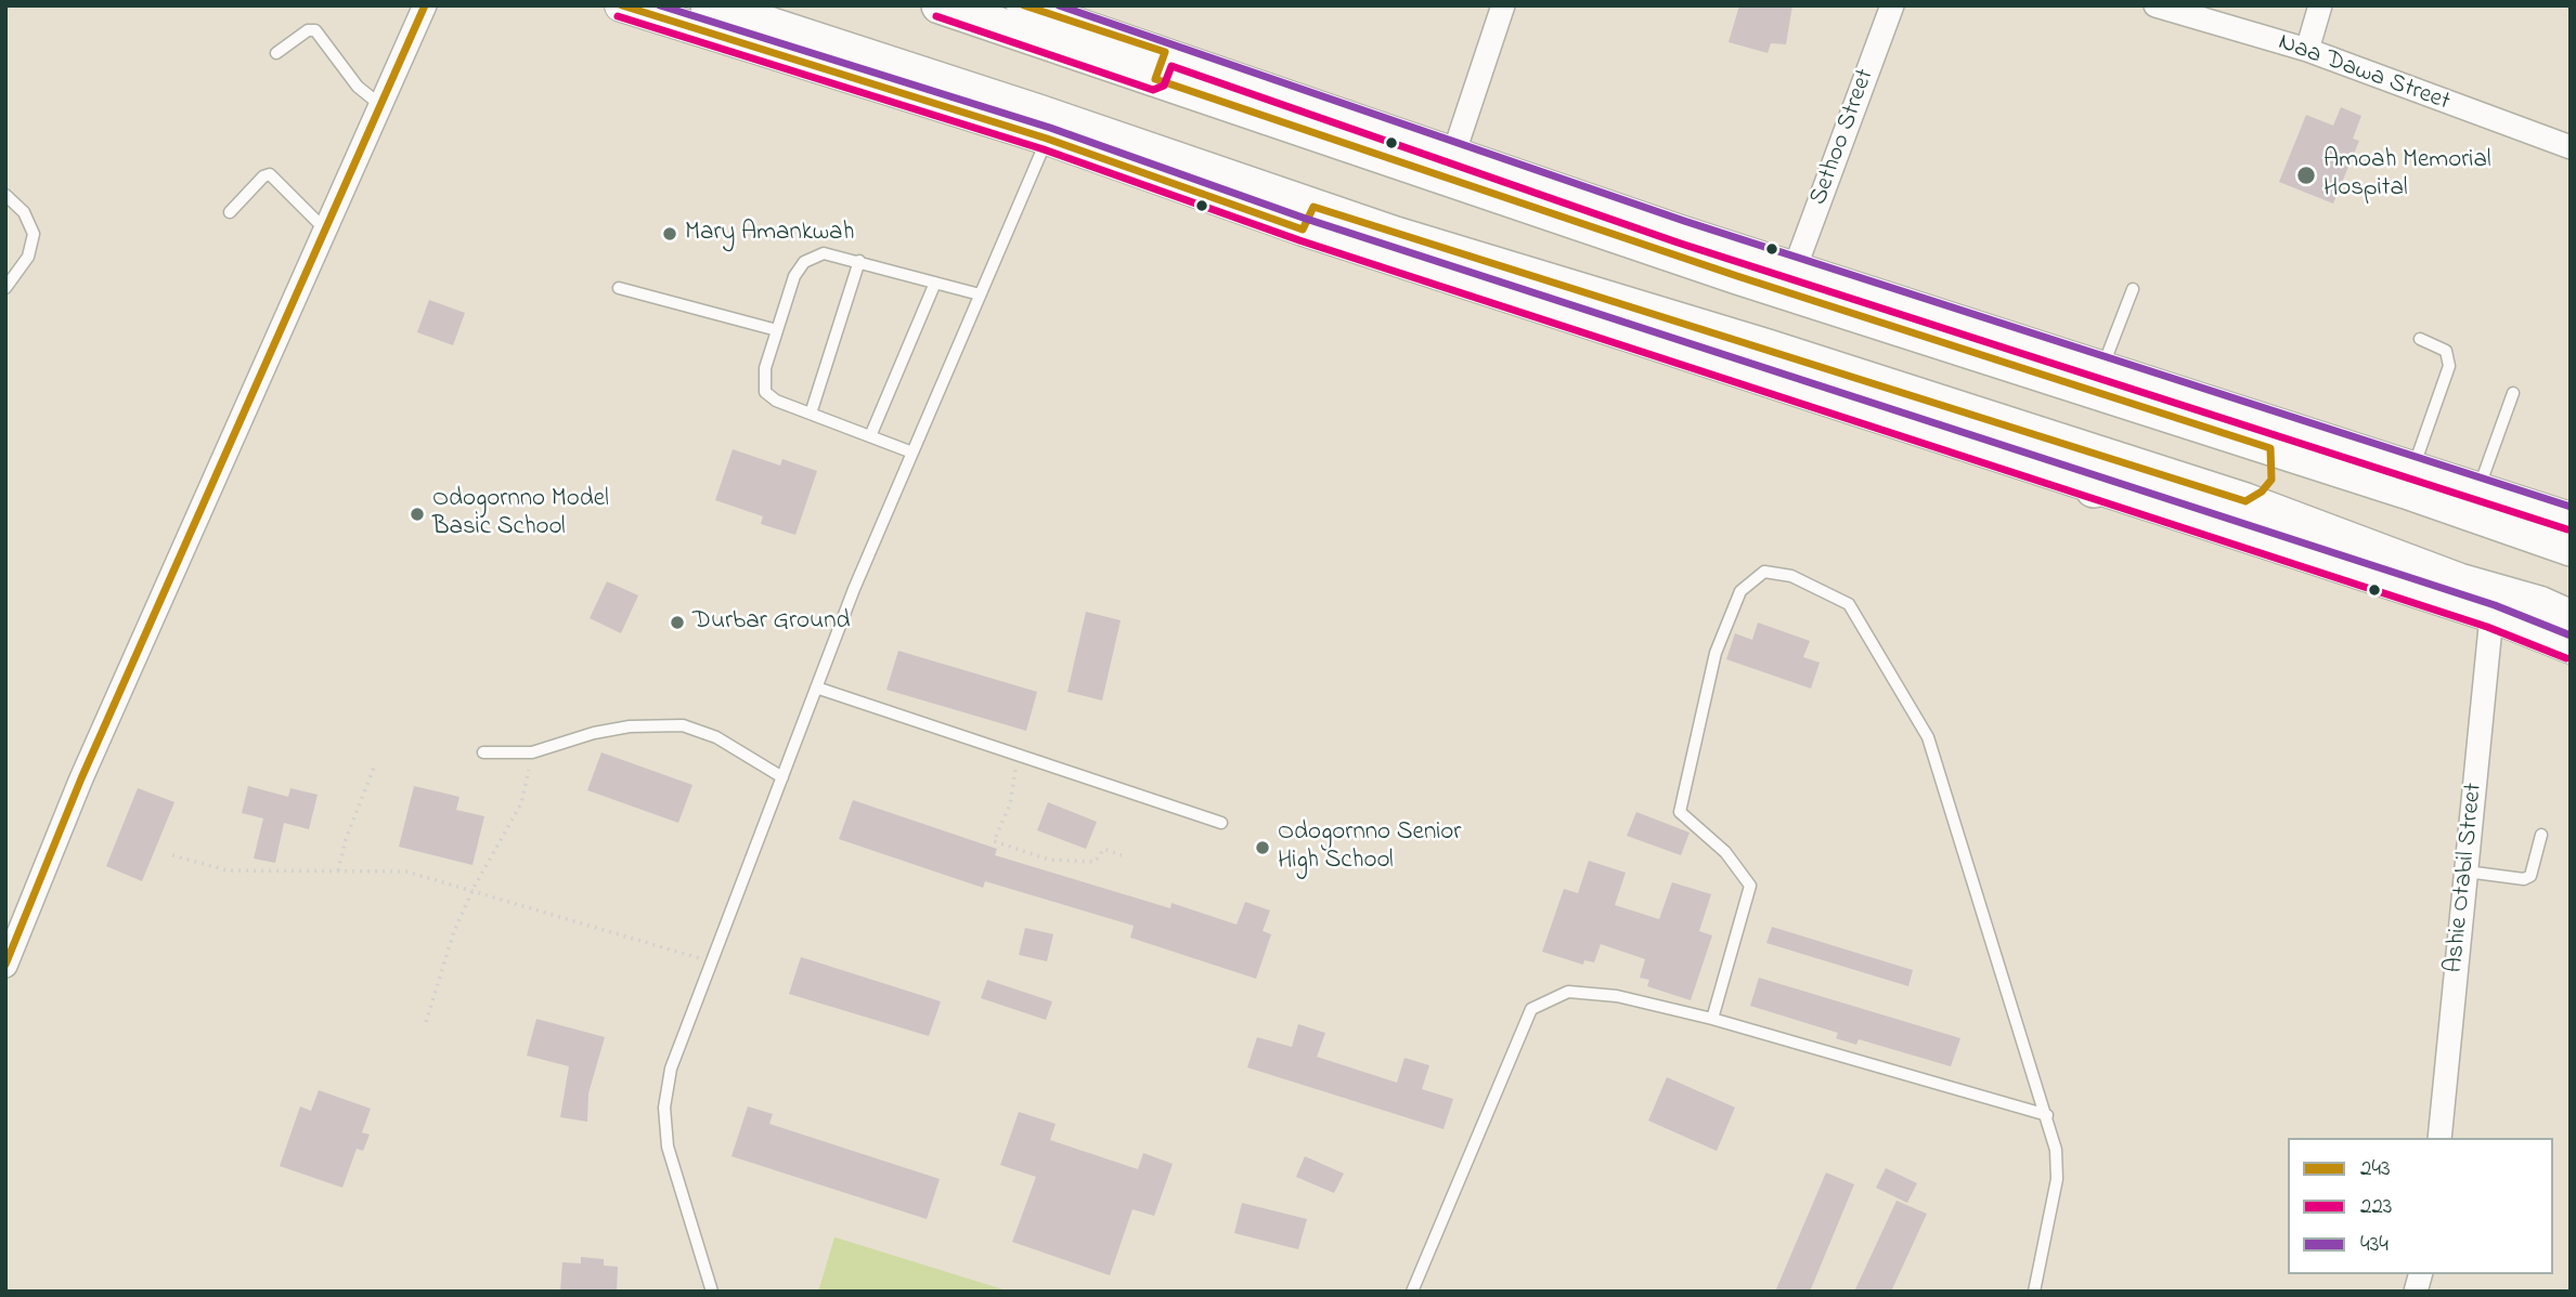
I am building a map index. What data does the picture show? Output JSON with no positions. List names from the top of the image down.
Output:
{
  "streets": {
    "street": ["Naa Dawa Street", "Sethoo Street", "Ashie Otabil Street"]
  },
  "places": [
    "Amoah Memorial Hospital",
    "Mary Amankwah",
    "Odogornno Model Basic School",
    "Durbar Ground",
    "Odogornno Senior High School"
  ],
  "lines": ["transit line 243", "transit line 434", "transit line 223"],
  "legend": ["243", "223", "434"]
}
